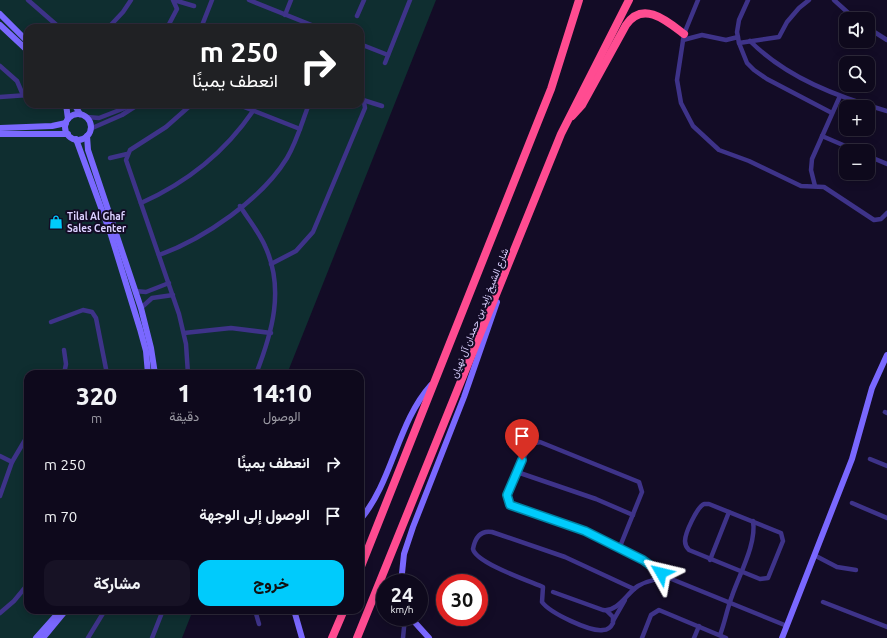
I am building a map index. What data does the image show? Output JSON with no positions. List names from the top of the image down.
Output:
{
  "streets": {
    "highway": ["شارع الشيخ زايد بن حمدان آل نهيان"]
  },
  "places": {
    "shop": ["Tilal Al Ghaf Sales Center"]
  },
  "page": {
    "map_buttons": ["+", "−"],
    "turn": ["250 m", "انعطف يمينًا"],
    "eta": [
      "14:10",
      "الوصول",
      "1",
      "دقيقة",
      "320",
      "m"
    ],
    "list": [
      {
        "name": "انعطف يمينًا",
        "value": "250 m"
      },
      {
        "name": "الوصول إلى الوجهة",
        "value": "70 m"
      }
    ],
    "buttons": ["خروج", "مشاركة"],
    "speed": "24 km/h",
    "limit": "30"
  }
}
